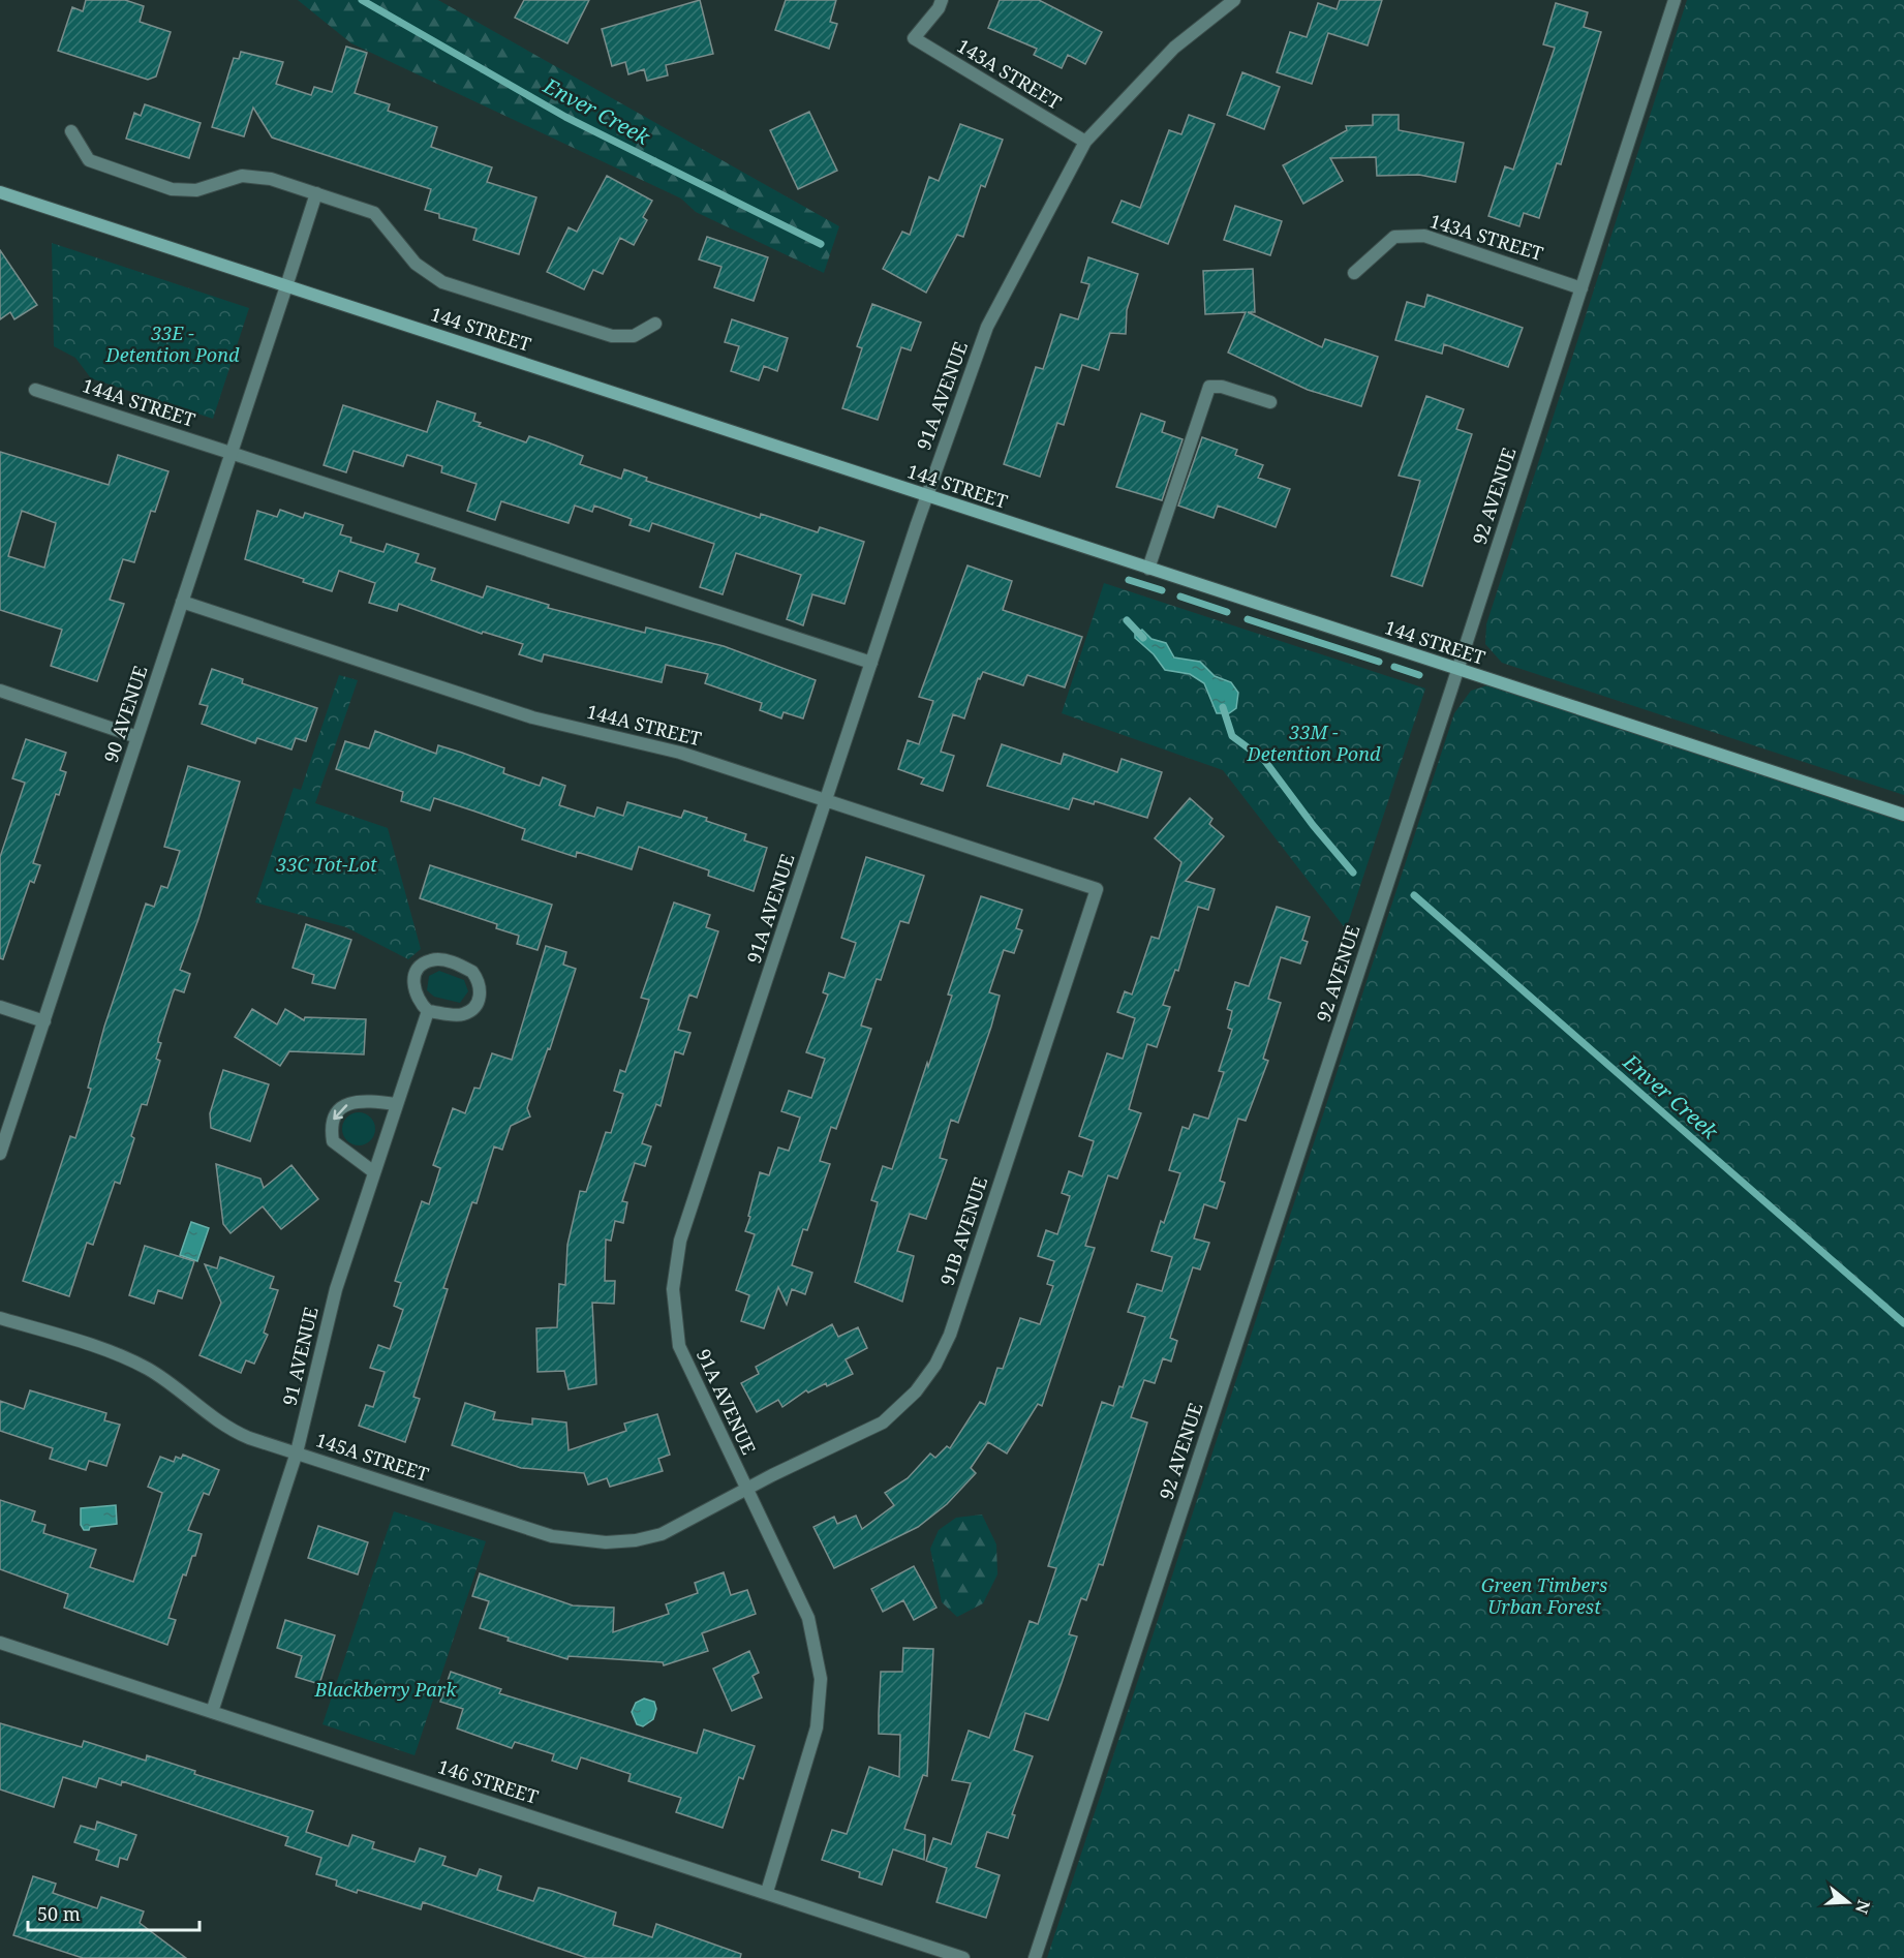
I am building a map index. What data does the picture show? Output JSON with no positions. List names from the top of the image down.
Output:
{
  "streets": {
    "main road": ["144 STREET"],
    "street": [
      "143A STREET",
      "91A AVENUE",
      "144A STREET",
      "92 AVENUE",
      "90 AVENUE",
      "91B AVENUE",
      "91 AVENUE",
      "145A STREET",
      "146 STREET"
    ]
  },
  "crossings": [
    ["143A STREET", "91A AVENUE"],
    ["143A STREET", "92 AVENUE"],
    ["144 STREET", "91A AVENUE"],
    ["144 STREET", "92 AVENUE"],
    ["144 STREET", "90 AVENUE"],
    ["91A AVENUE", "144A STREET"],
    ["91A AVENUE", "91B AVENUE"],
    ["91A AVENUE", "145A STREET"],
    ["91A AVENUE", "146 STREET"],
    ["144A STREET", "90 AVENUE"],
    ["144A STREET", "91B AVENUE"],
    ["91B AVENUE", "145A STREET"],
    ["91 AVENUE", "145A STREET"],
    ["91 AVENUE", "146 STREET"]
  ],
  "water": ["Enver Creek"],
  "parks": [
    "33E - Detention Pond",
    "33M - Detention Pond",
    "33C Tot-Lot",
    "Green Timbers Urban Forest",
    "Blackberry Park"
  ],
  "scale_bar": "50 m",
  "north": "right"
}
